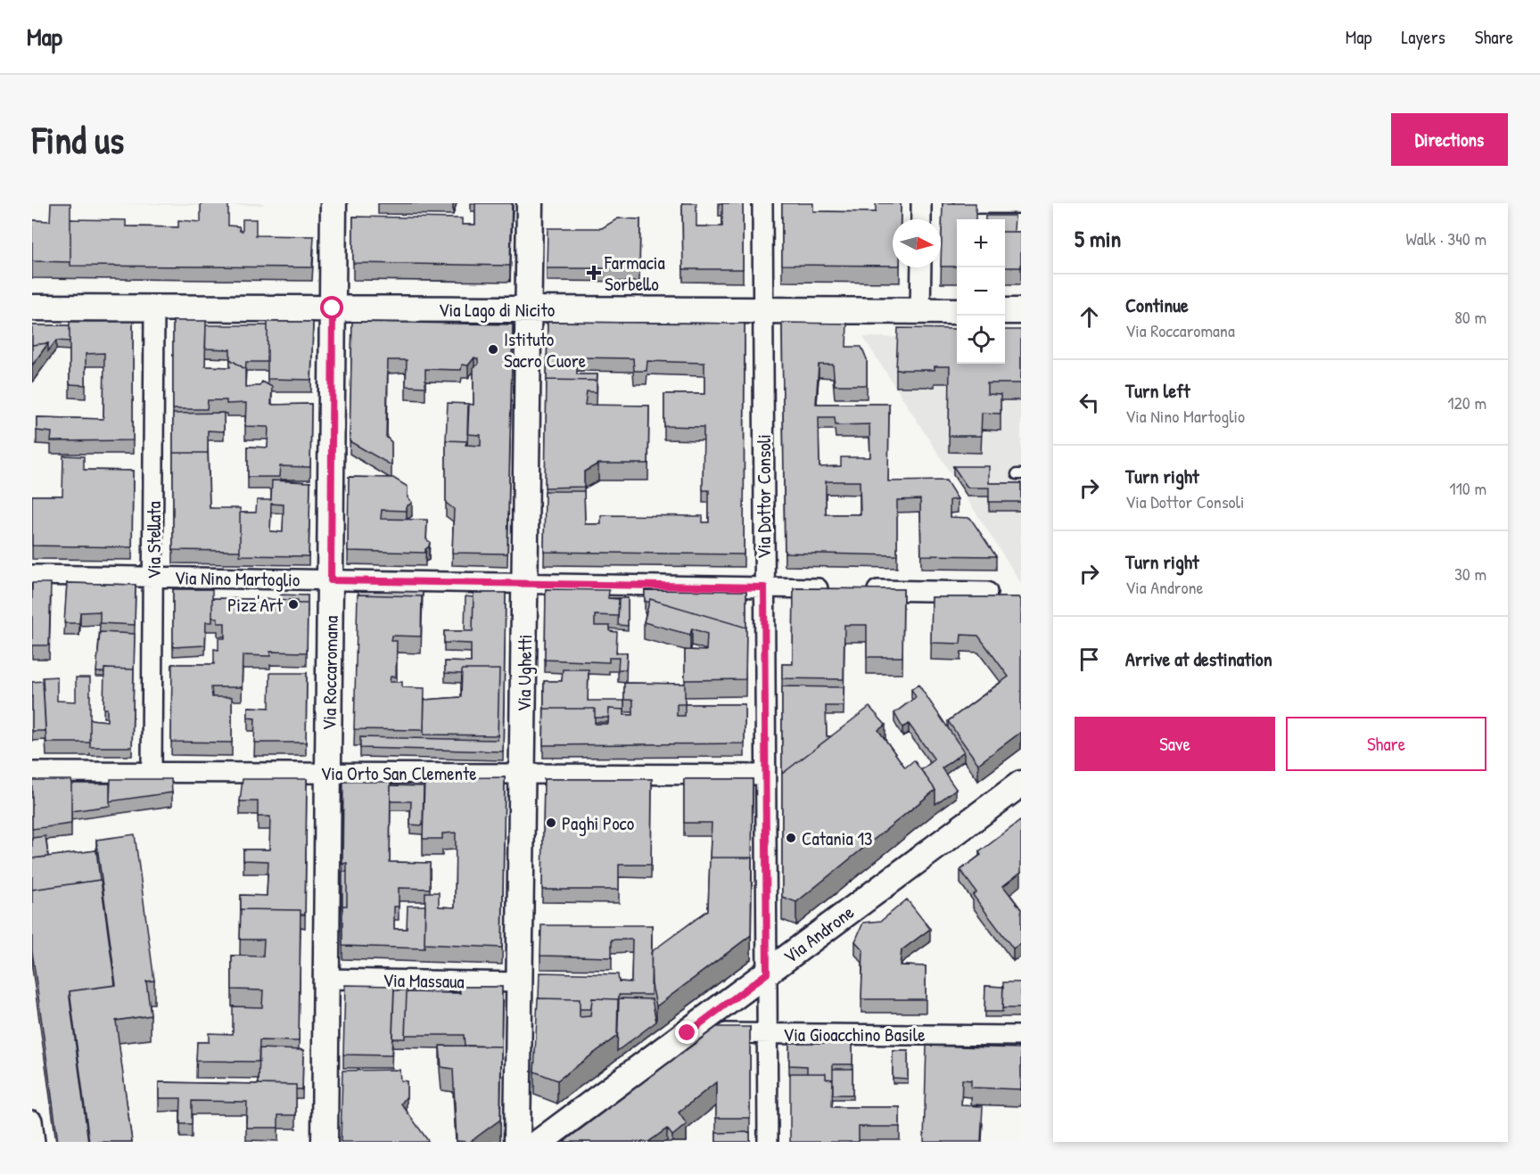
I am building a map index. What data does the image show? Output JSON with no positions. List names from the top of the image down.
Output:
{
  "streets": {
    "street": [
      "Via Lago di Nicito",
      "Via Dottor Consoli",
      "Via Stellata",
      "Via Nino Martoglio",
      "Via Roccaromana",
      "Via Ughetti",
      "Via Orto San Clemente",
      "Via Androne",
      "Via Massaua",
      "Via Gioacchino Basile"
    ]
  },
  "crossings": [
    ["Via Lago di Nicito", "Via Dottor Consoli"],
    ["Via Lago di Nicito", "Via Stellata"],
    ["Via Lago di Nicito", "Via Roccaromana"],
    ["Via Lago di Nicito", "Via Ughetti"],
    ["Via Dottor Consoli", "Via Nino Martoglio"],
    ["Via Dottor Consoli", "Via Orto San Clemente"],
    ["Via Dottor Consoli", "Via Androne"],
    ["Via Dottor Consoli", "Via Gioacchino Basile"],
    ["Via Stellata", "Via Nino Martoglio"],
    ["Via Stellata", "Via Orto San Clemente"],
    ["Via Nino Martoglio", "Via Roccaromana"],
    ["Via Nino Martoglio", "Via Ughetti"],
    ["Via Roccaromana", "Via Orto San Clemente"],
    ["Via Roccaromana", "Via Massaua"],
    ["Via Ughetti", "Via Orto San Clemente"],
    ["Via Ughetti", "Via Massaua"],
    ["Via Androne", "Via Gioacchino Basile"]
  ],
  "places": {
    "health": ["Farmacia Sorbello"],
    "other": [
      "Istituto Sacro Cuore",
      "Pizz'Art",
      "Paghi Poco",
      "Catania 13"
    ]
  },
  "north": "right",
  "page": {
    "header": "Map",
    "nav": ["Map", "Layers", "Share"],
    "buttons": [
      "Directions",
      ["Save", "Share"]
    ],
    "title": "Find us",
    "heading": ["5 min", "Walk · 340 m"],
    "map_buttons": ["+", "−"],
    "list": [
      ["Continue", "Via Roccaromana", "80 m"],
      ["Turn left", "Via Nino Martoglio", "120 m"],
      ["Turn right", "Via Dottor Consoli", "110 m"],
      ["Turn right", "Via Androne", "30 m"],
      "Arrive at destination"
    ]
  }
}
